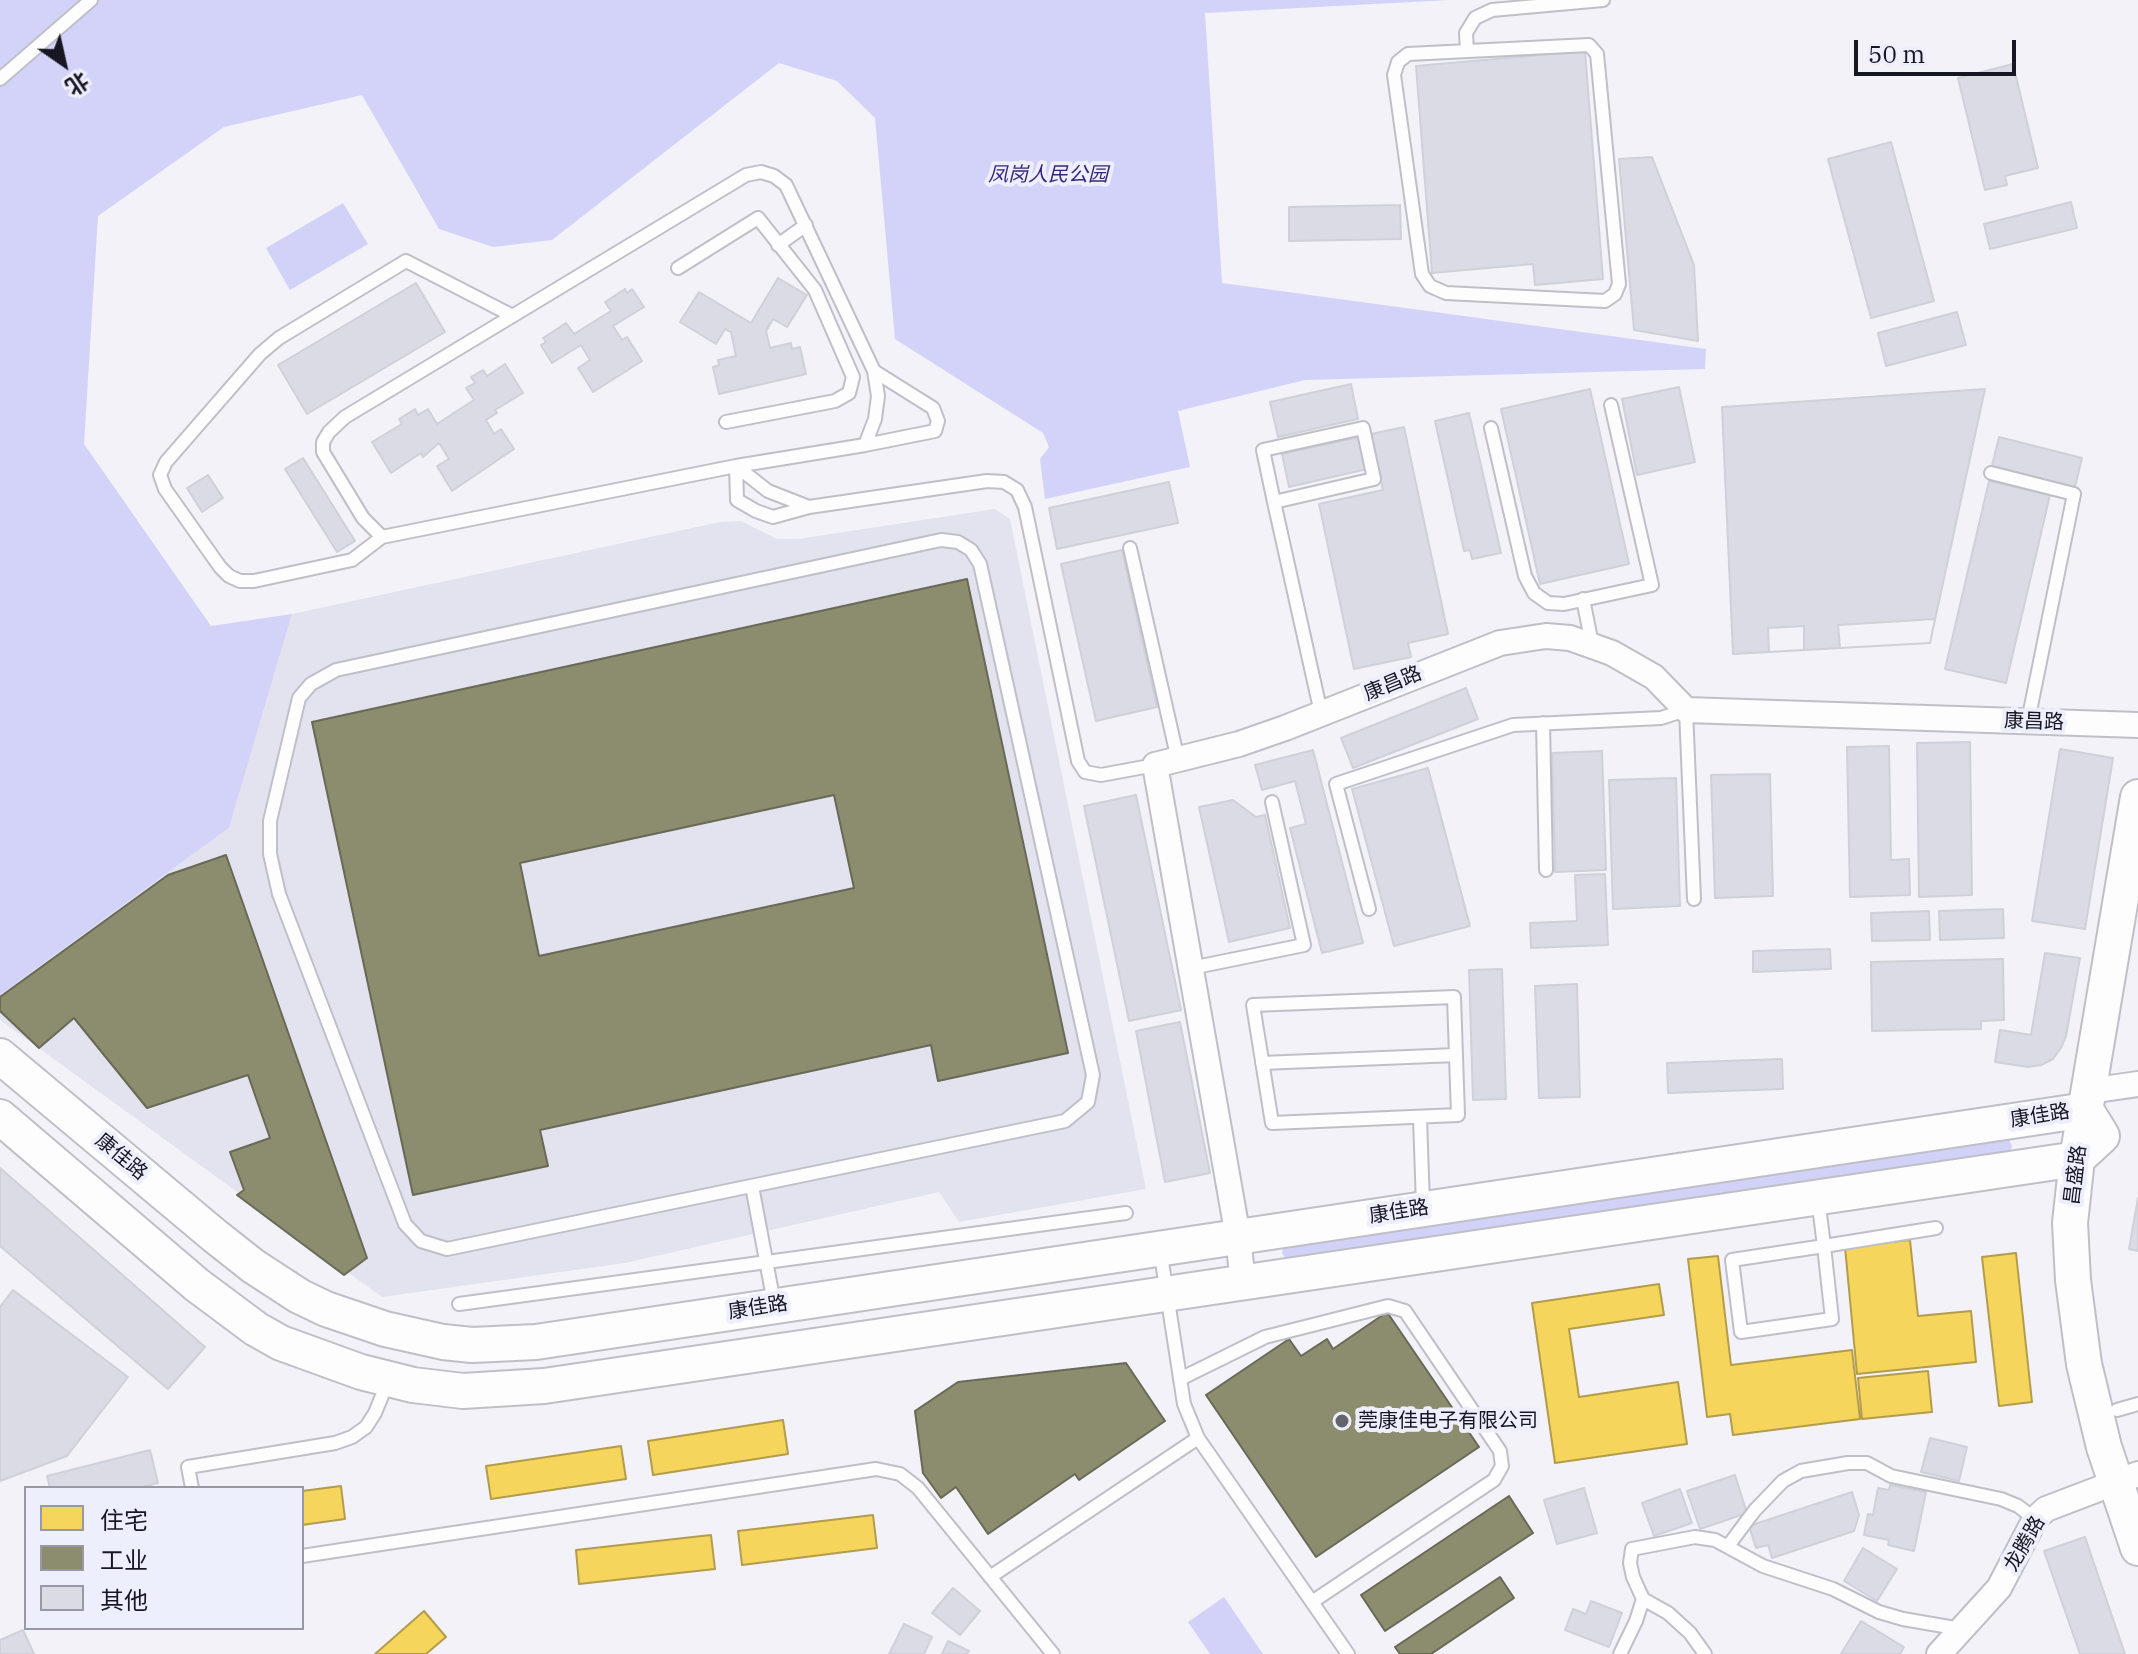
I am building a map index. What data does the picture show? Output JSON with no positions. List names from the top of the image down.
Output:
{
  "streets": {
    "street": [
      "康昌路",
      "康佳路",
      "昌盛路",
      "龙腾路"
    ]
  },
  "crossings": [
    ["康佳路", "昌盛路"],
    ["昌盛路", "龙腾路"]
  ],
  "parks": ["凤岗人民公园"],
  "places": ["莞康佳电子有限公司"],
  "legend": ["住宅", "工业", "其他"],
  "scale_bar": "50 m",
  "north": "bottom right"
}
